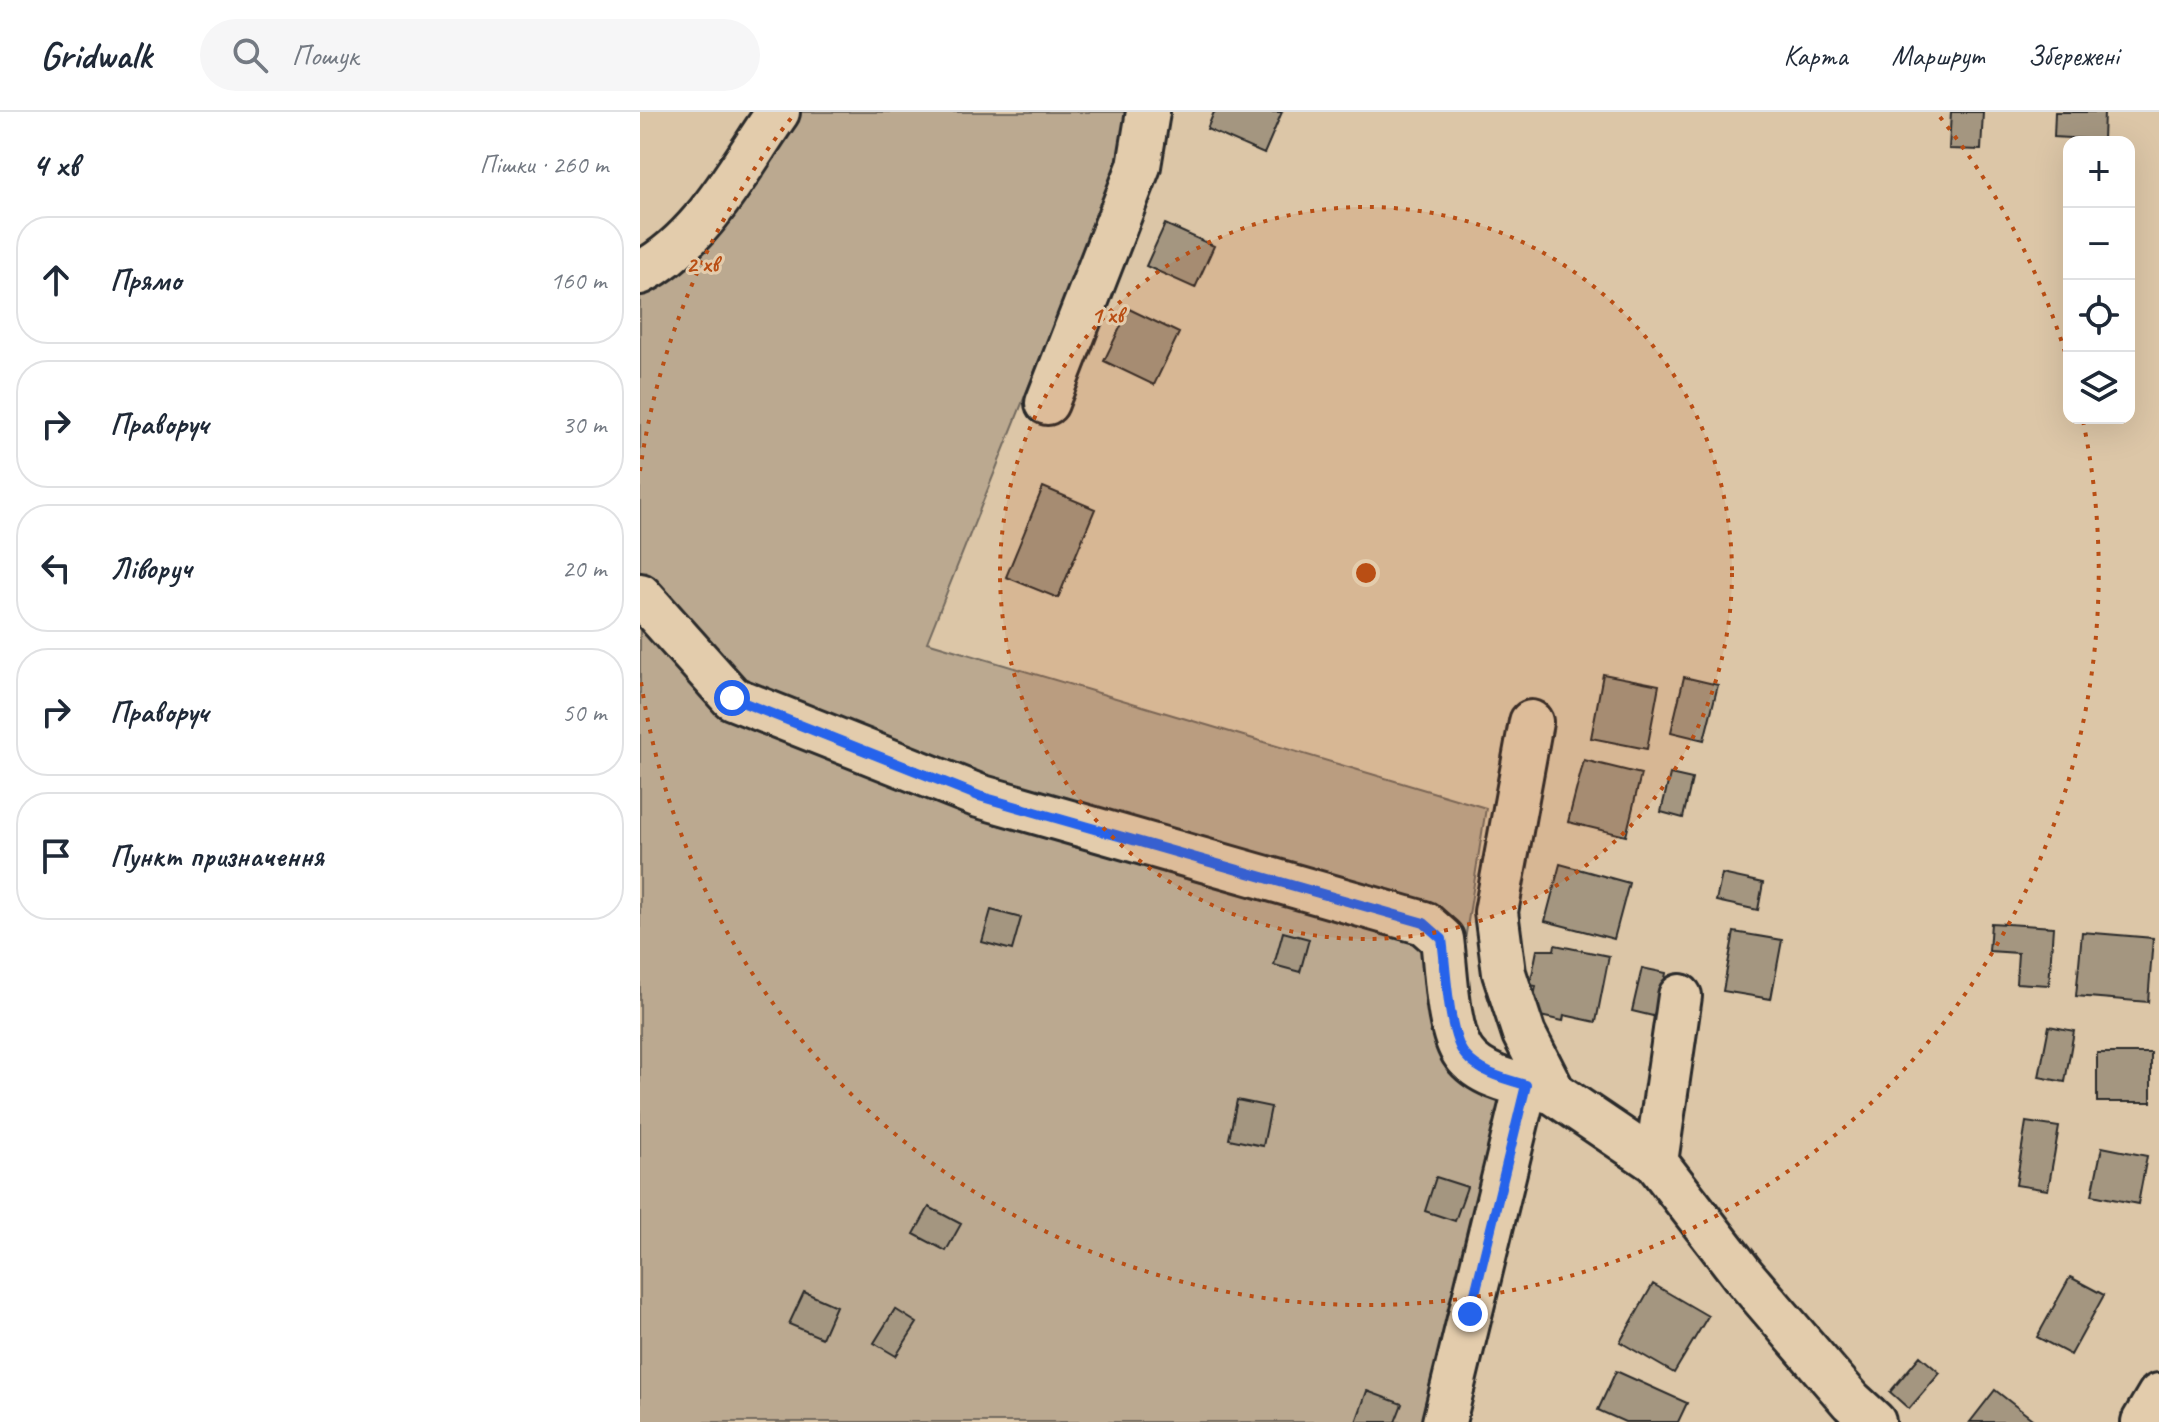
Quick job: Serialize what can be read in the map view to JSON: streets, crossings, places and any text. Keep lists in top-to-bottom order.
{
  "page": {
    "header": "Gridwalk",
    "search": "Пошук",
    "nav": ["Карта", "Маршрут", "Збережені"],
    "heading": ["4 хв", "Пішки · 260 m"],
    "map_buttons": ["+", "−"],
    "list": [
      ["Прямо", "160 m"],
      ["Праворуч", "30 m"],
      ["Ліворуч", "20 m"],
      ["Праворуч", "50 m"],
      "Пункт призначення"
    ]
  },
  "rings": ["2 хв", "1 хв"]
}
